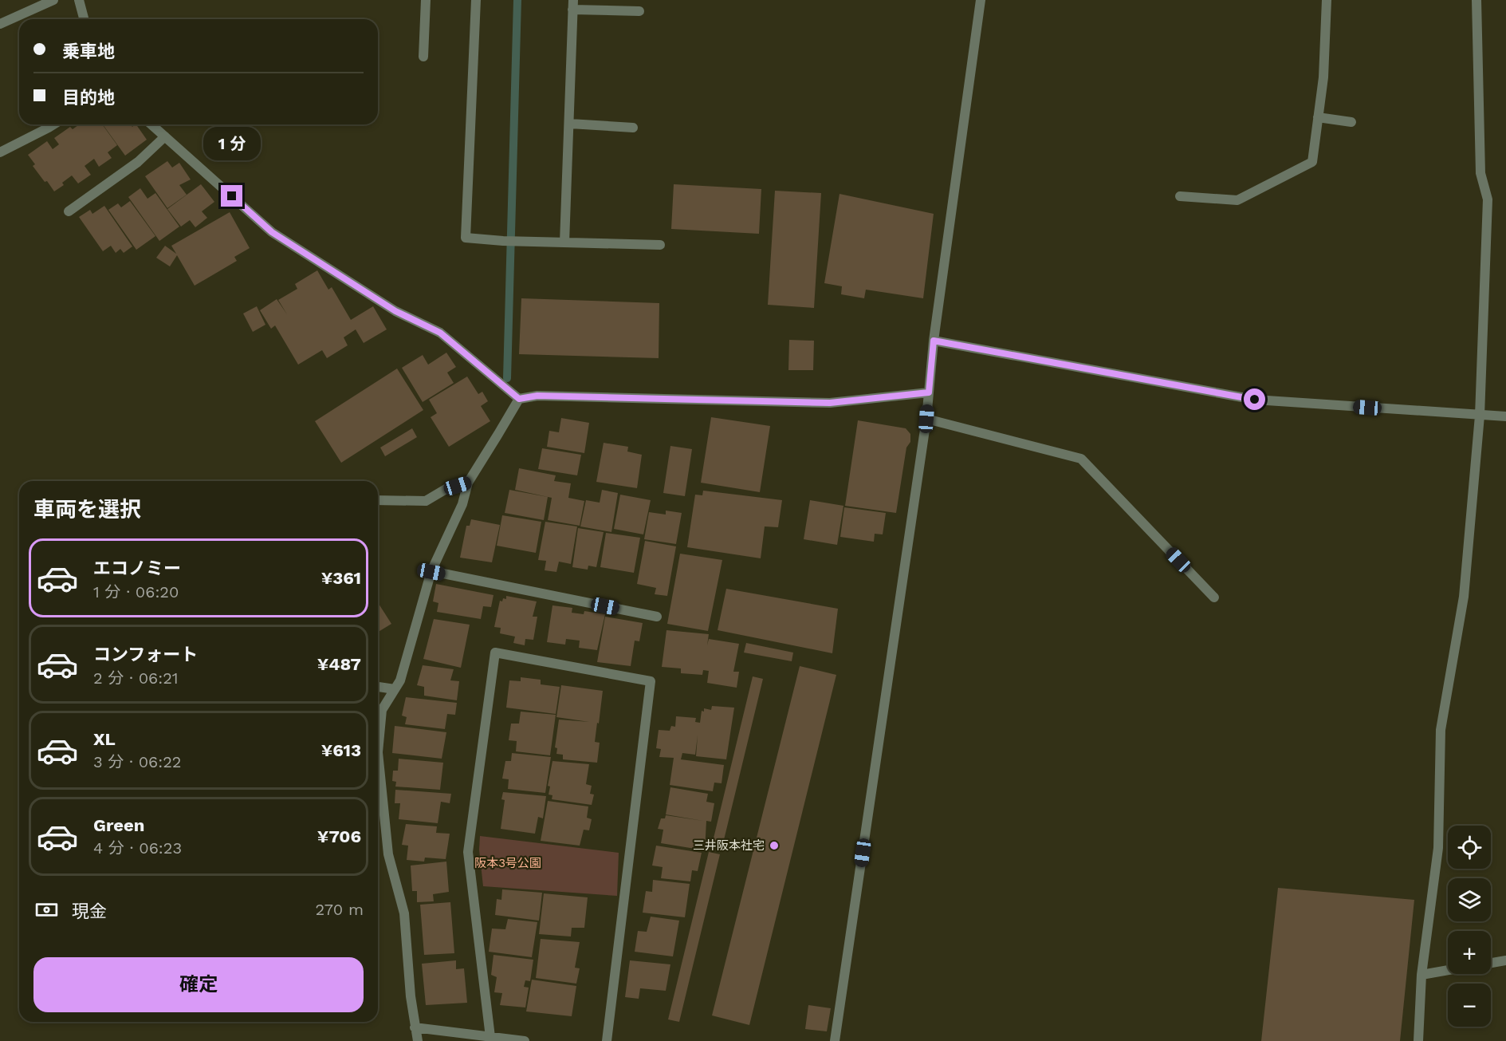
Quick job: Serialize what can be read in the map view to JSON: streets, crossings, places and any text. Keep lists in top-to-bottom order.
{
  "parks": ["阪本3号公園"],
  "places": ["三井阪本社宅"],
  "page": {
    "banner": ["乗車地", "目的地"],
    "bubble": "1 分",
    "heading": "車両を選択",
    "list": [
      {
        "name": "エコノミー",
        "note": "1 分 · 06:20",
        "value": "¥361"
      },
      {
        "name": "コンフォート",
        "note": "2 分 · 06:21",
        "value": "¥487"
      },
      {
        "name": "XL",
        "note": "3 分 · 06:22",
        "value": "¥613"
      },
      {
        "name": "Green",
        "note": "4 分 · 06:23",
        "value": "¥706"
      }
    ],
    "map_buttons": ["+", "−"],
    "pay": ["現金", "270 m"],
    "buttons": "確定"
  }
}
